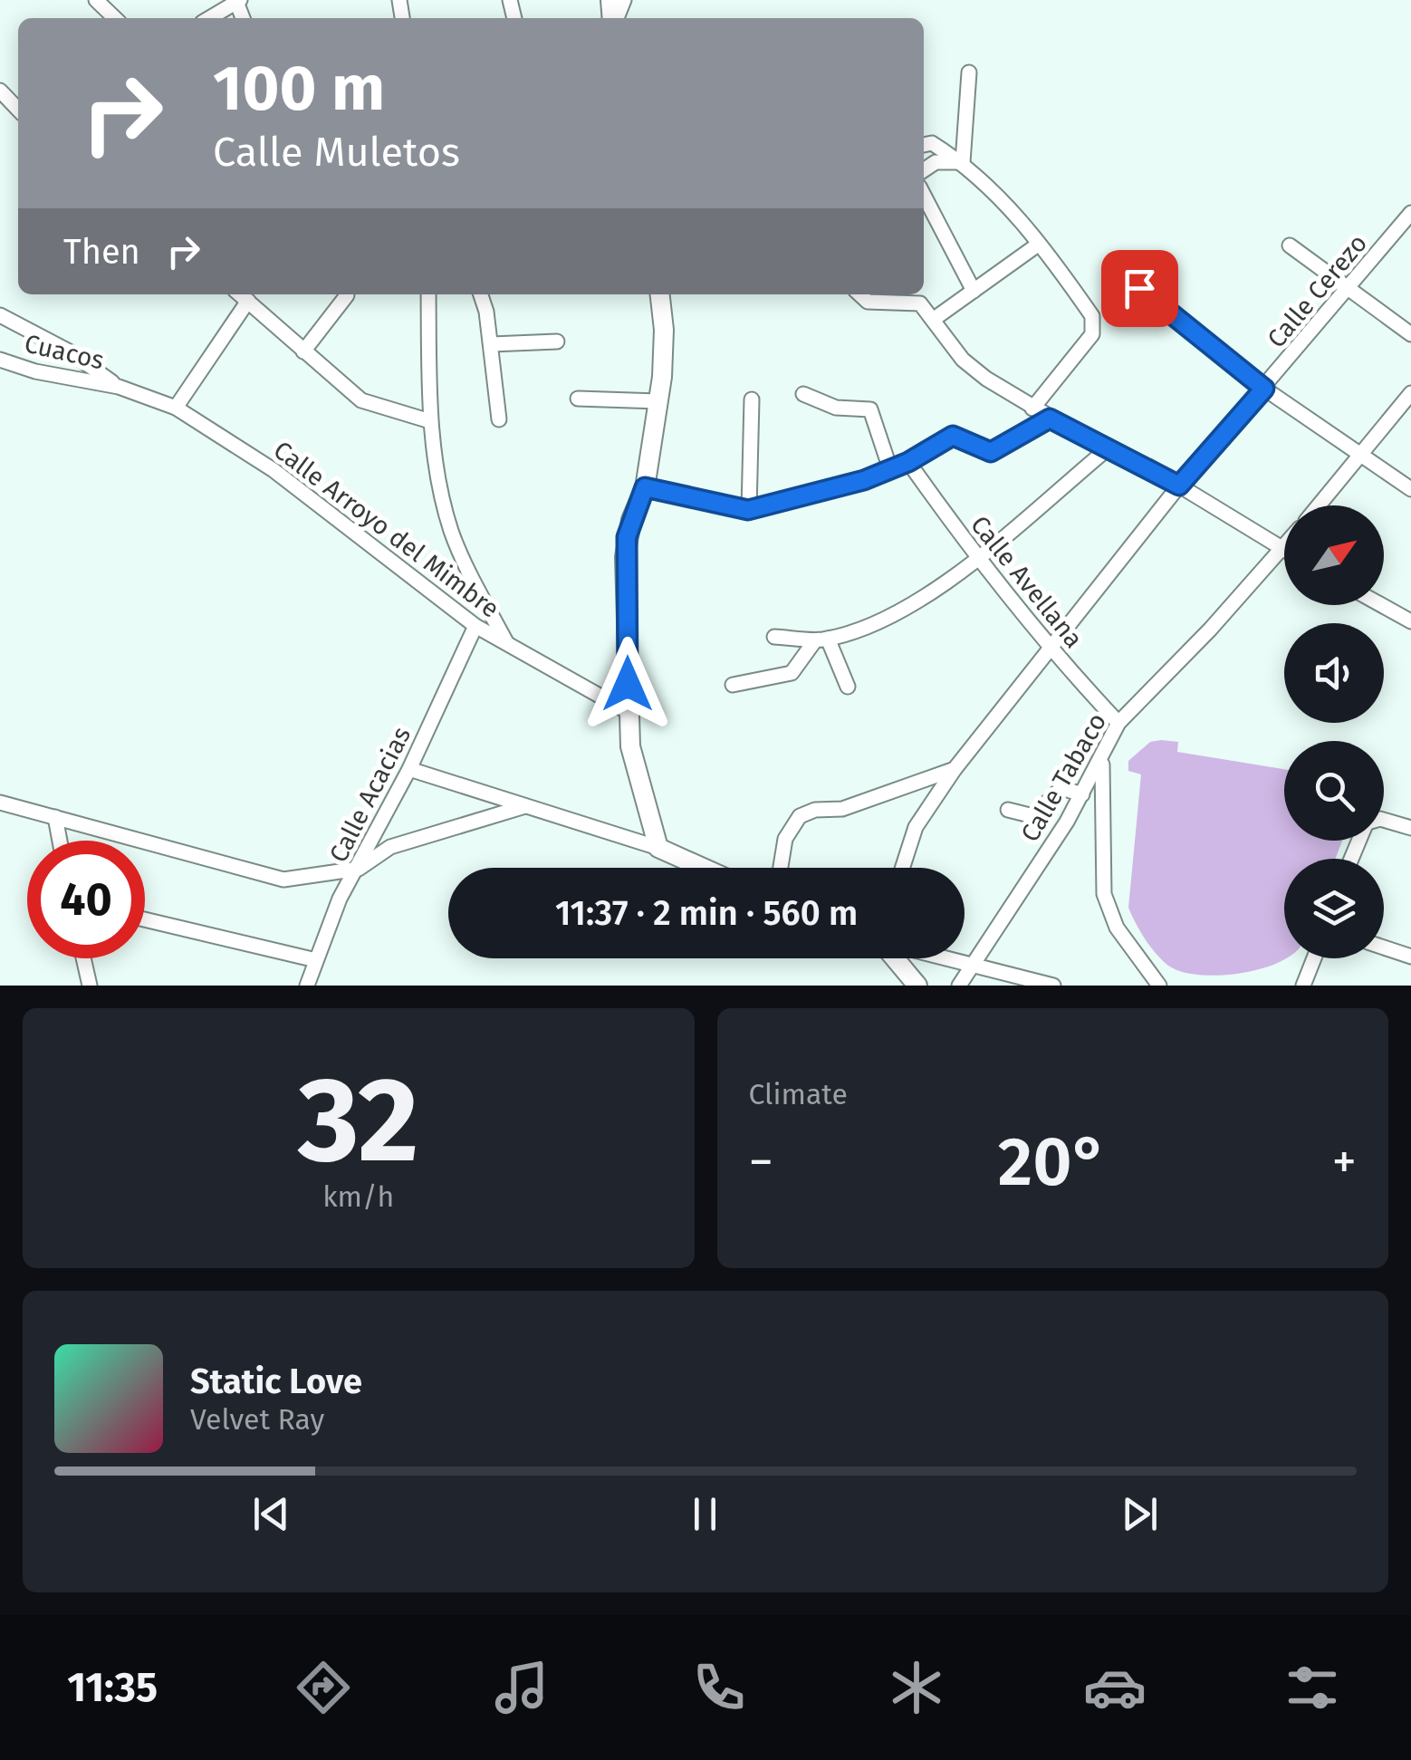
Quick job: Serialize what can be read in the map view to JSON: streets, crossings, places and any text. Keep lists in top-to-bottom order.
{
  "streets": {
    "street": [
      "Calle Cerezo",
      "Cuacos",
      "Calle Arroyo del Mimbre",
      "Calle Avellana",
      "Calle Tabaco",
      "Calle Acacias"
    ]
  },
  "crossings": [
    ["Calle Cerezo", "Calle Avellana"],
    ["Cuacos", "Calle Arroyo del Mimbre"],
    ["Calle Arroyo del Mimbre", "Calle Acacias"],
    ["Calle Avellana", "Calle Tabaco"]
  ],
  "north": "top right",
  "page": {
    "turn": ["100 m", "Calle Muletos"],
    "then": "Then",
    "limit": "40",
    "trip": "11:37 · 2 min · 560 m",
    "tile": [
      ["32", "km/h"],
      "Climate"
    ],
    "heat": ["−", "20°", "+"],
    "song": ["Static Love", "Velvet Ray"],
    "tabs": "11:35"
  }
}
